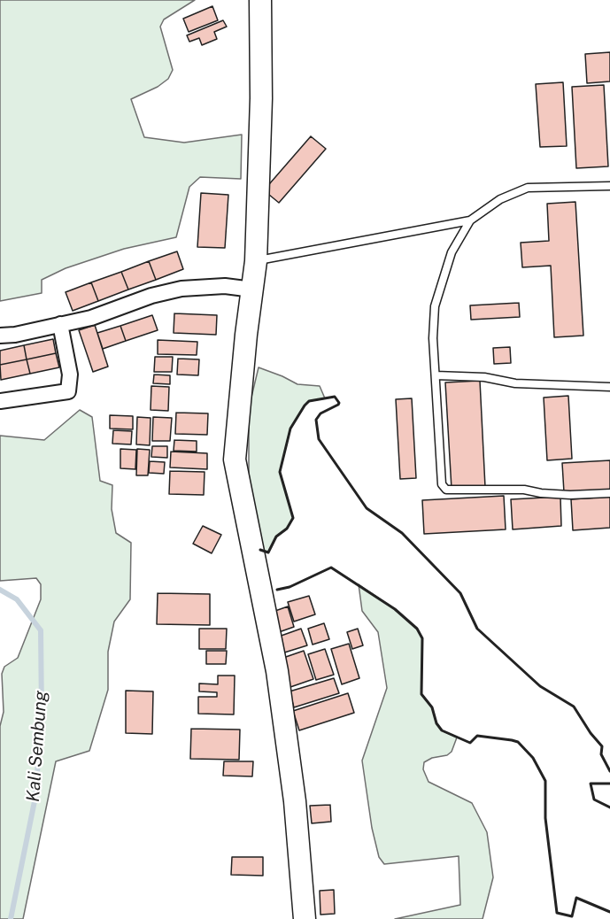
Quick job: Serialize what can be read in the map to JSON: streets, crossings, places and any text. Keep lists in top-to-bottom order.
{
  "water": ["Kali Sembung"]
}
